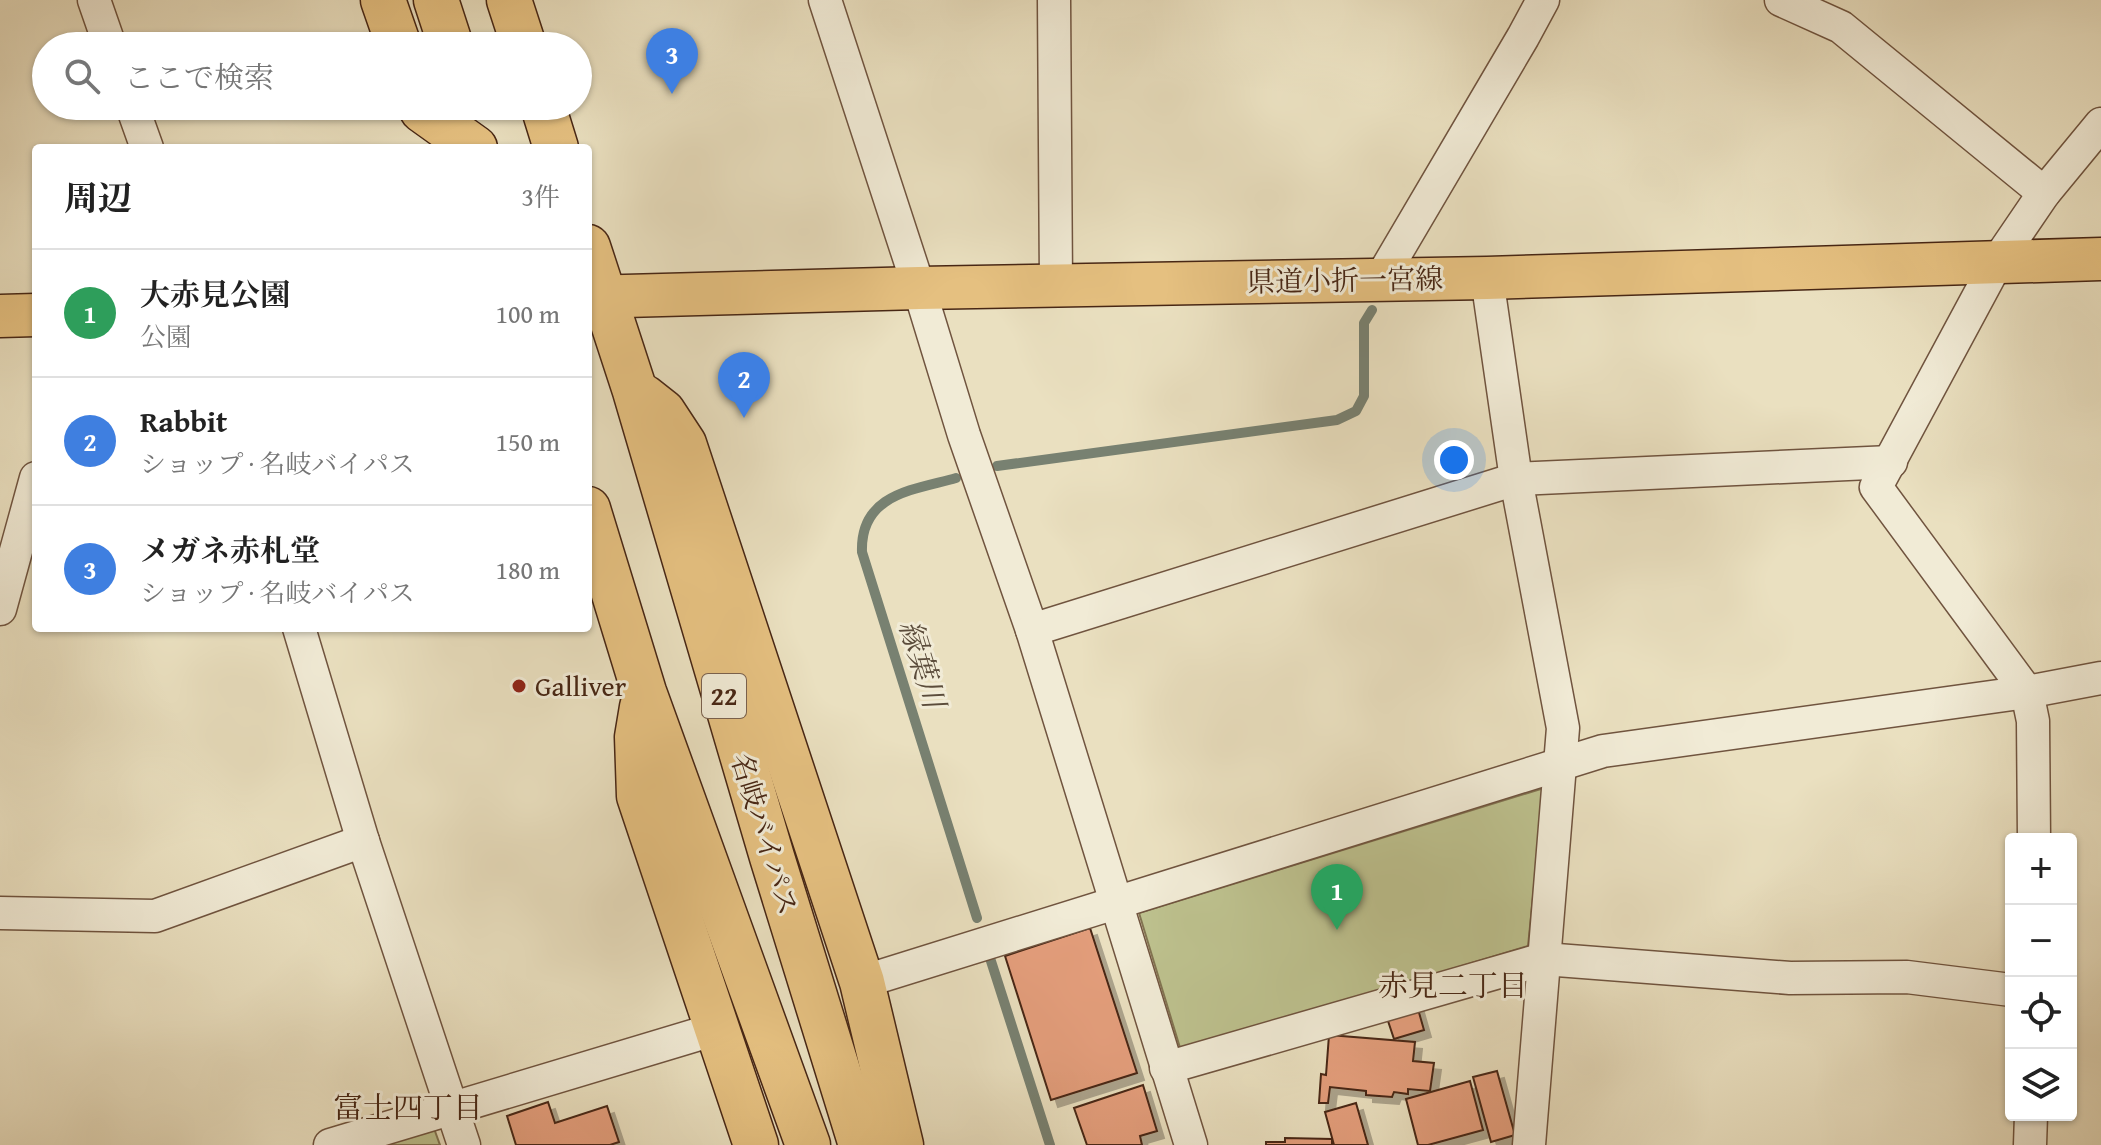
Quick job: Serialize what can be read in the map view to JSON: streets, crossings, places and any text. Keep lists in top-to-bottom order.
{
  "streets": {
    "highway": ["22", "名岐バイパス"],
    "main road": ["県道小折一宮線"]
  },
  "crossings": [
    ["県道小折一宮線", "名岐バイパス"],
    ["22", "名岐バイパス"]
  ],
  "districts": ["赤見二丁目", "富士四丁目"],
  "water": ["縁葉川"],
  "places": ["Galliver"],
  "page": {
    "pins": ["3", "2", "1"],
    "search": "ここで検索",
    "heading": ["周辺", "3件"],
    "list": [
      {
        "mark": "1",
        "name": "大赤見公園",
        "note": "公園",
        "value": "100 m"
      },
      {
        "mark": "2",
        "name": "Rabbit",
        "note": "ショップ · 名岐バイパス",
        "value": "150 m"
      },
      {
        "mark": "3",
        "name": "メガネ赤札堂",
        "note": "ショップ · 名岐バイパス",
        "value": "180 m"
      }
    ],
    "map_buttons": ["+", "−"]
  }
}
